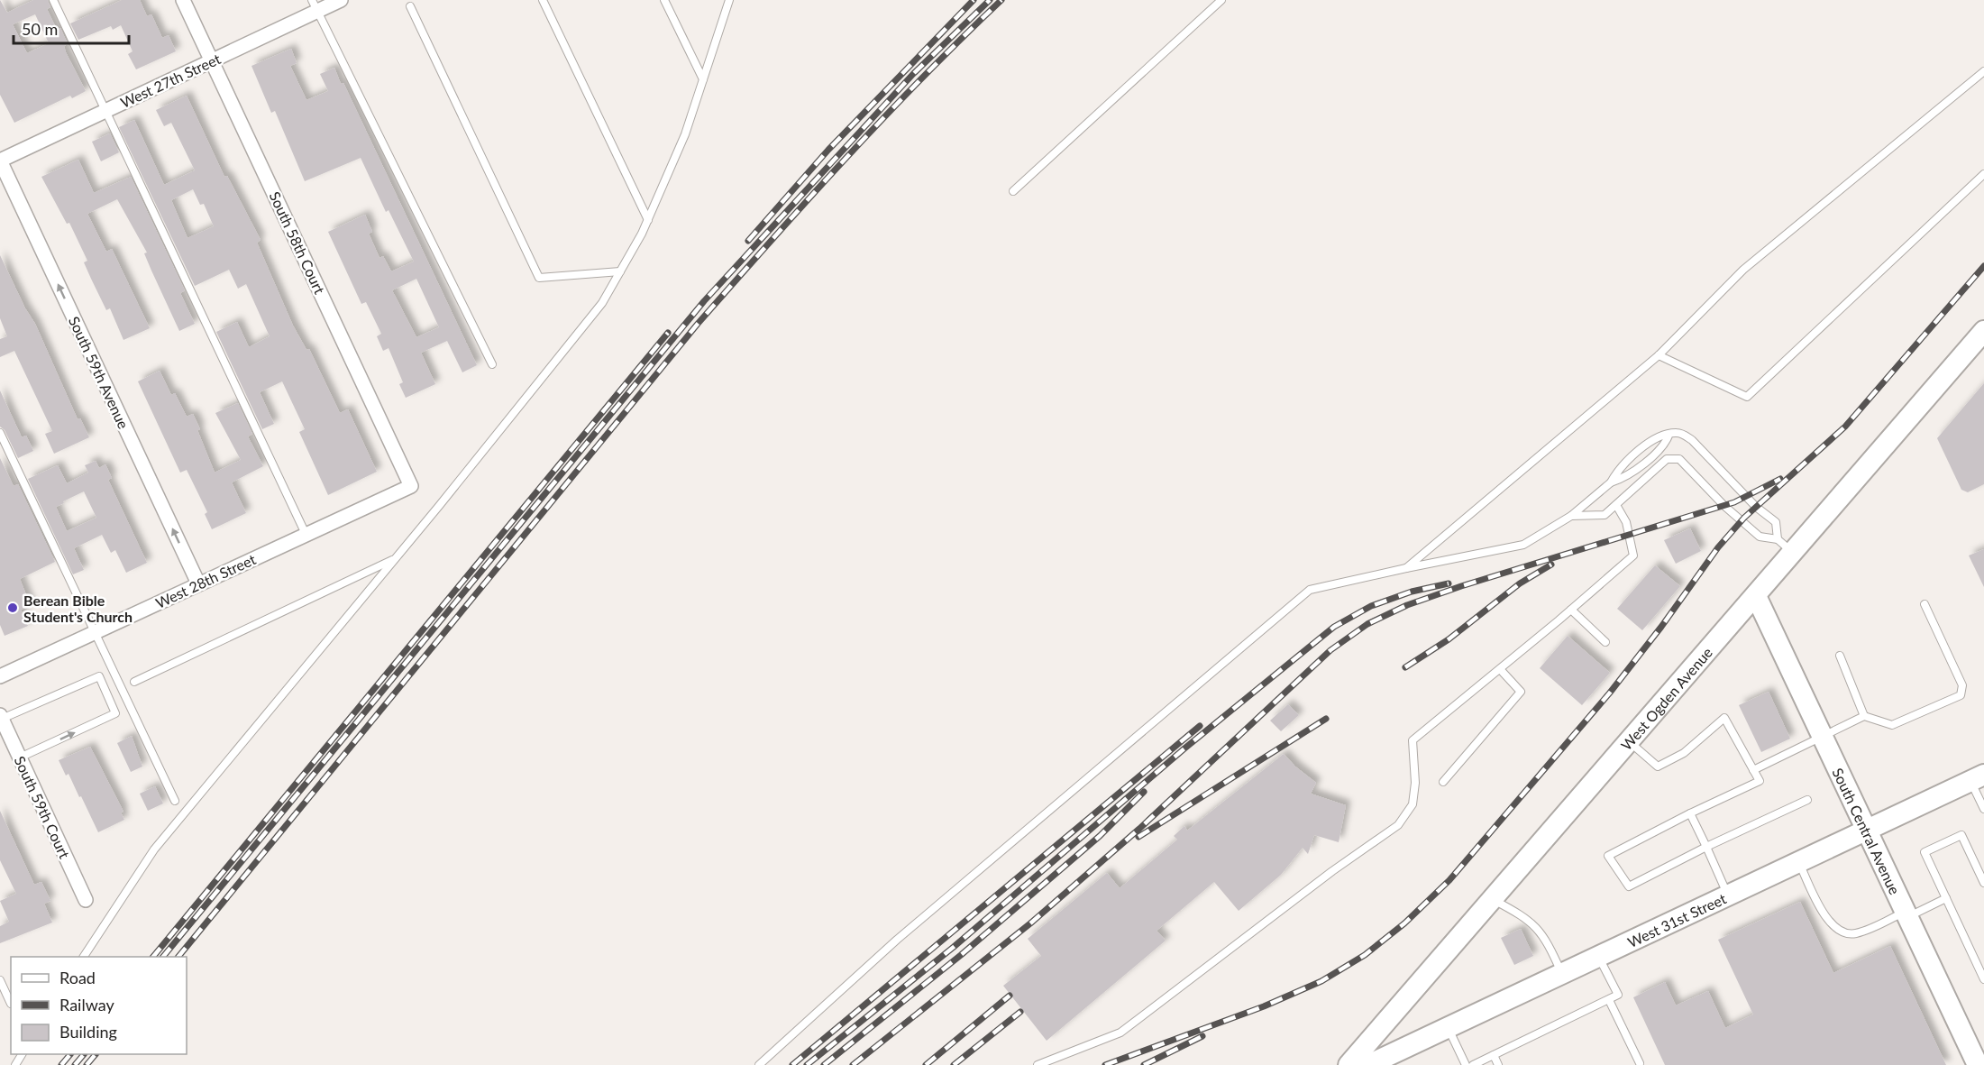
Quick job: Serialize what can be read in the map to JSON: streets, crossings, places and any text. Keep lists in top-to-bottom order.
{
  "streets": {
    "main road": ["West Ogden Avenue", "South Central Avenue", "West 31st Street"],
    "street": [
      "West 27th Street",
      "South 58th Court",
      "South 59th Avenue",
      "West 28th Street",
      "South 59th Court"
    ]
  },
  "crossings": [
    ["West 27th Street", "South 58th Court"],
    ["West 27th Street", "South 59th Avenue"],
    ["South 58th Court", "West 28th Street"],
    ["South 59th Avenue", "West 28th Street"],
    ["West Ogden Avenue", "South Central Avenue"],
    ["South Central Avenue", "West 31st Street"]
  ],
  "one_way": ["South 59th Avenue"],
  "places": ["Berean Bible Student's Church"],
  "legend": ["Road", "Railway", "Building"],
  "scale_bar": "50 m"
}
